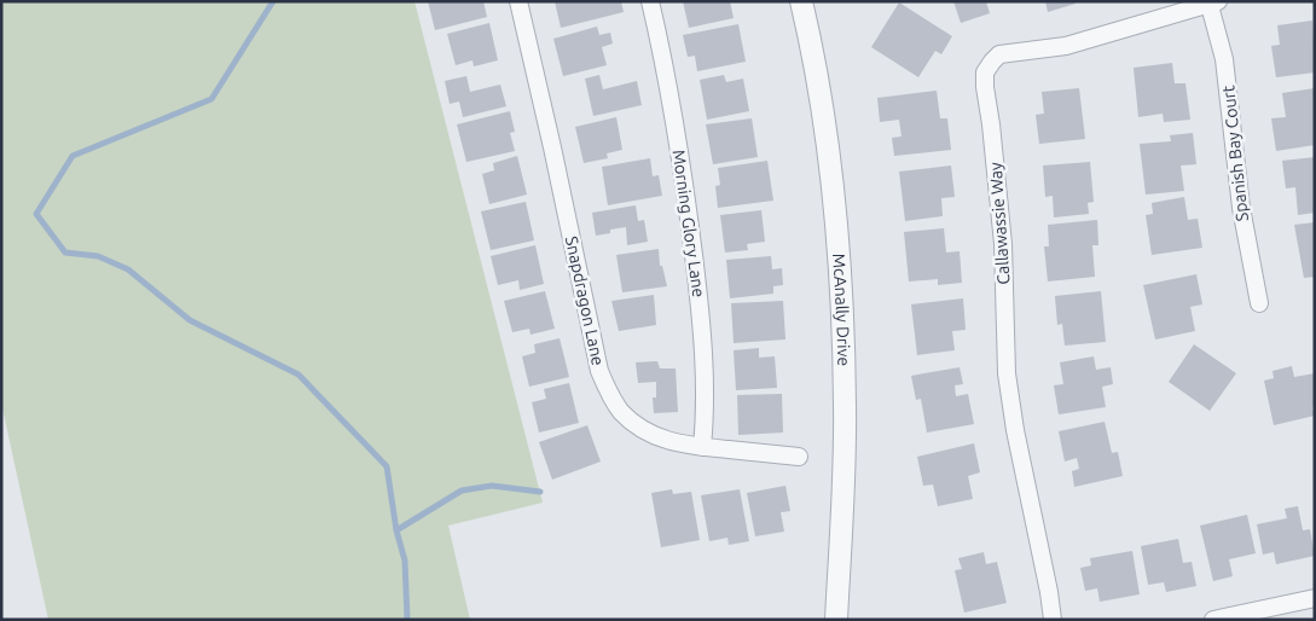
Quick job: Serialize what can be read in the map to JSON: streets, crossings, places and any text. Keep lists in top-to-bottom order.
{
  "streets": {
    "street": [
      "Spanish Bay Court",
      "Morning Glory Lane",
      "Callawassie Way",
      "Snapdragon Lane",
      "McAnally Drive"
    ]
  },
  "crossings": [
    ["Spanish Bay Court", "Callawassie Way"],
    ["Morning Glory Lane", "Snapdragon Lane"]
  ]
}
